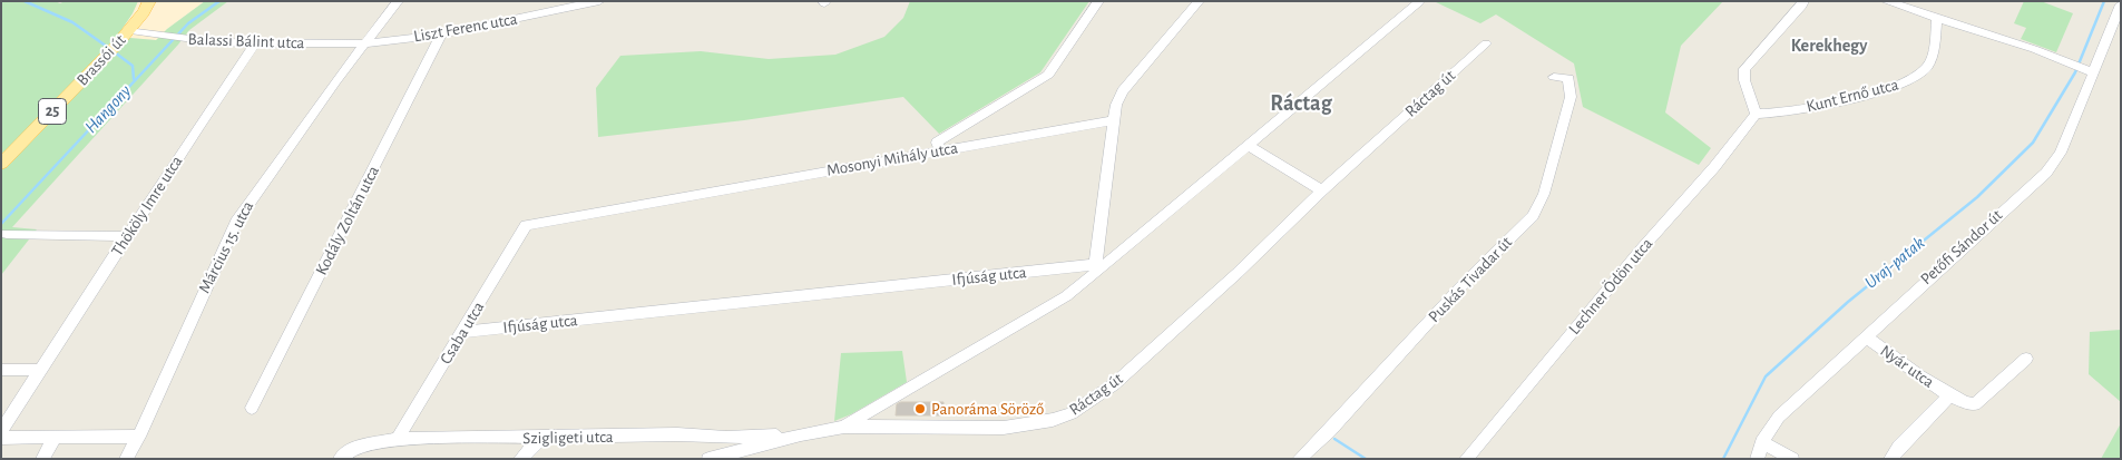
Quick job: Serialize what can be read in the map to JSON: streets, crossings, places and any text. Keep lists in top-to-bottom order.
{
  "streets": {
    "main road": ["Brassói út", "25"],
    "street": [
      "Liszt Ferenc utca",
      "Balassi Bálint utca",
      "Ráctag út",
      "Kunt Ernő utca",
      "Mosonyi Mihály utca",
      "Thököly Imre utca",
      "Kodály Zoltán utca",
      "Március 15. utca",
      "Petőfi Sándor út",
      "Ifjúság utca",
      "Puskás Tivadar út",
      "Lechner Ödön utca",
      "Csaba utca",
      "Nyár utca",
      "Szigligeti utca"
    ]
  },
  "crossings": [
    ["Liszt Ferenc utca", "Balassi Bálint utca"],
    ["Liszt Ferenc utca", "Kodály Zoltán utca"],
    ["Liszt Ferenc utca", "Március 15. utca"],
    ["Balassi Bálint utca", "Brassói út"],
    ["Balassi Bálint utca", "Thököly Imre utca"],
    ["Balassi Bálint utca", "Március 15. utca"],
    ["Kunt Ernő utca", "Lechner Ödön utca"],
    ["Mosonyi Mihály utca", "Csaba utca"],
    ["Petőfi Sándor út", "Nyár utca"],
    ["Ifjúság utca", "Csaba utca"],
    ["Csaba utca", "Szigligeti utca"]
  ],
  "districts": ["Kerekhegy", "Ráctag"],
  "water": ["Hangony", "Uraj-patak"],
  "places": ["Panoráma Söröző"]
}
